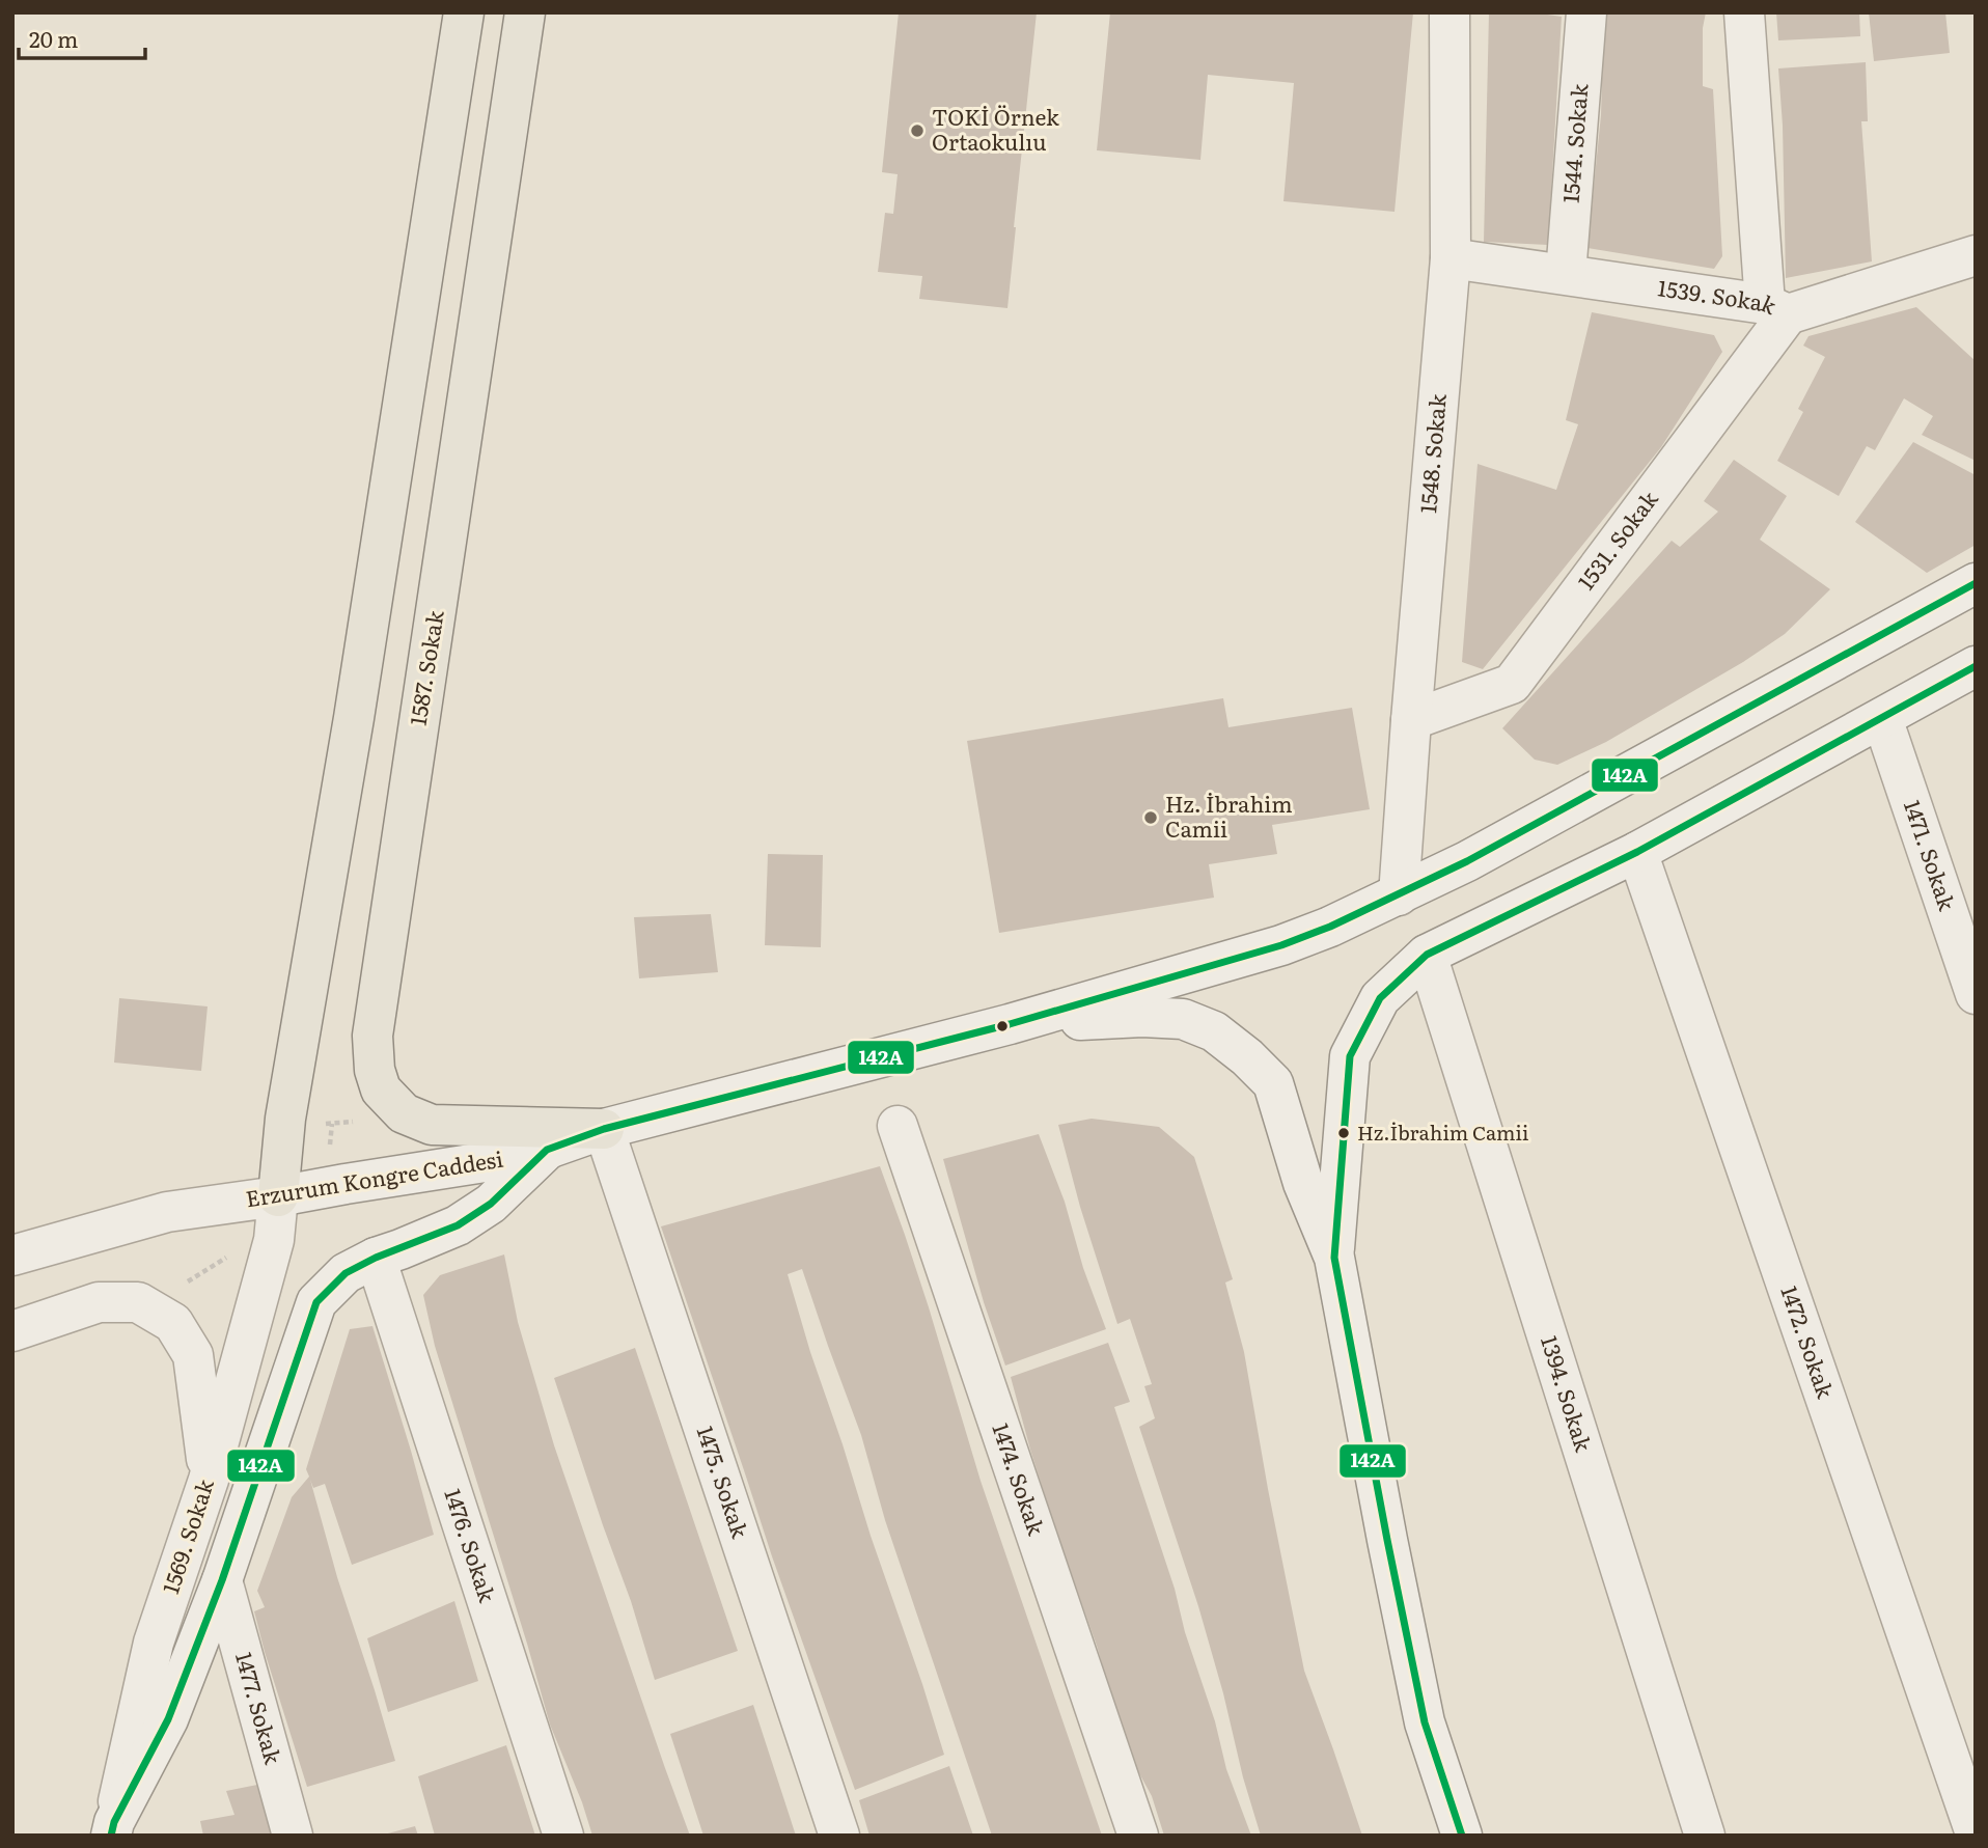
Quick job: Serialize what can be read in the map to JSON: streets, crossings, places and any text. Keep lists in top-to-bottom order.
{
  "streets": {
    "main road": ["1587. Sokak"],
    "street": [
      "1544. Sokak",
      "1539. Sokak",
      "1548. Sokak",
      "1531. Sokak",
      "1471. Sokak",
      "Erzurum Kongre Caddesi",
      "1472. Sokak",
      "1394. Sokak",
      "1474. Sokak",
      "1475. Sokak",
      "1569. Sokak",
      "1476. Sokak",
      "1477. Sokak"
    ]
  },
  "crossings": [
    ["1544. Sokak", "1539. Sokak"],
    ["1539. Sokak", "1548. Sokak"],
    ["1539. Sokak", "1531. Sokak"],
    ["1548. Sokak", "1531. Sokak"],
    ["1548. Sokak", "Erzurum Kongre Caddesi"],
    ["1587. Sokak", "Erzurum Kongre Caddesi"],
    ["1587. Sokak", "1475. Sokak"],
    ["Erzurum Kongre Caddesi", "1475. Sokak"],
    ["Erzurum Kongre Caddesi", "1569. Sokak"]
  ],
  "places": ["TOKİ Örnek Ortaokulıu", "Hz. İbrahim Camii", "Hz.İbrahim Camii"],
  "lines": ["transit line 142A"],
  "scale_bar": "20 m"
}
